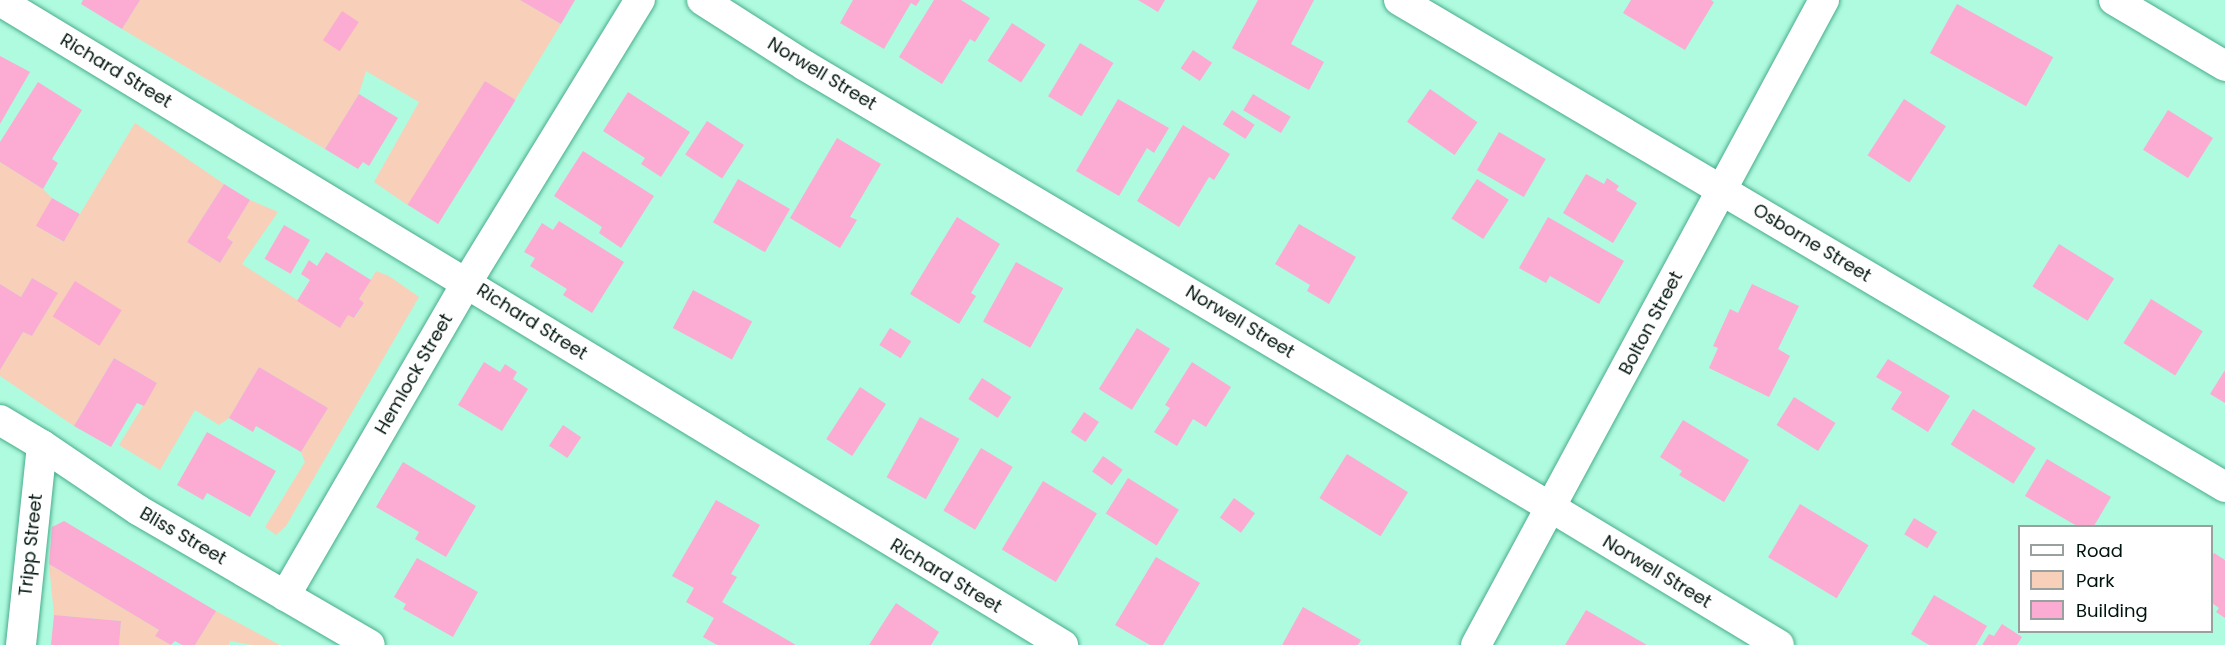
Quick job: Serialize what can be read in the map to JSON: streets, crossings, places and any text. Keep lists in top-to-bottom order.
{
  "streets": {
    "street": [
      "Richard Street",
      "Norwell Street",
      "Osborne Street",
      "Bolton Street",
      "Hemlock Street",
      "Bliss Street",
      "Tripp Street"
    ]
  },
  "crossings": [
    ["Richard Street", "Hemlock Street"],
    ["Norwell Street", "Bolton Street"],
    ["Osborne Street", "Bolton Street"],
    ["Hemlock Street", "Bliss Street"],
    ["Bliss Street", "Tripp Street"]
  ],
  "legend": ["Road", "Park", "Building"]
}
